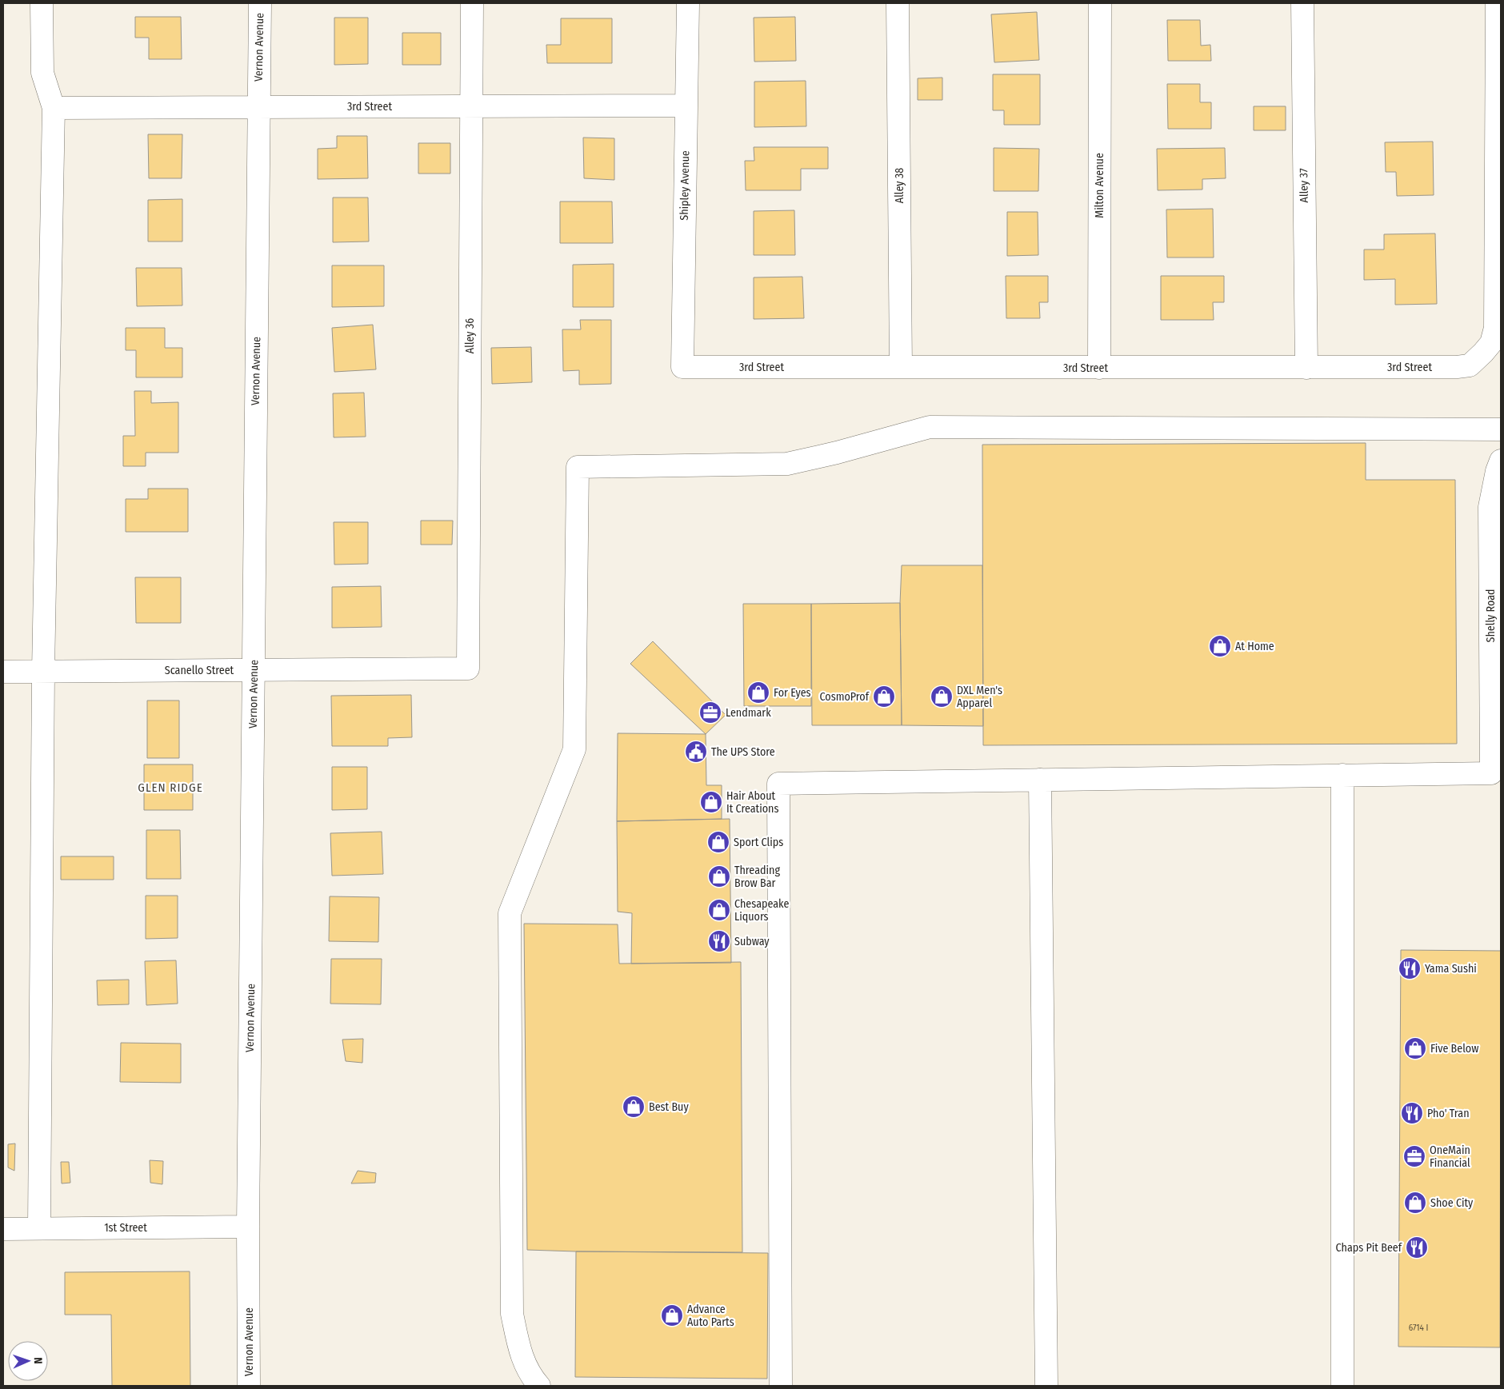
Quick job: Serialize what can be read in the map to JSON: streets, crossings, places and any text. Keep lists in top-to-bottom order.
{
  "streets": {
    "street": [
      "Vernon Avenue",
      "3rd Street",
      "Shipley Avenue",
      "Alley 38",
      "Milton Avenue",
      "Alley 37",
      "Alley 36",
      "Shelly Road",
      "Scanello Street",
      "1st Street"
    ]
  },
  "crossings": [
    ["Vernon Avenue", "3rd Street"],
    ["Vernon Avenue", "Scanello Street"],
    ["Vernon Avenue", "1st Street"],
    ["3rd Street", "Shipley Avenue"],
    ["3rd Street", "Alley 38"],
    ["3rd Street", "Milton Avenue"],
    ["3rd Street", "Alley 37"],
    ["3rd Street", "Alley 36"],
    ["Alley 36", "Scanello Street"]
  ],
  "districts": ["GLEN RIDGE"],
  "places": {
    "shop": [
      "At Home",
      "For Eyes",
      "CosmoProf",
      "DXL Men's Apparel",
      "Hair About It Creations",
      "Sport Clips",
      "Threading Brow Bar",
      "Chesapeake Liquors",
      "Five Below",
      "Best Buy",
      "Shoe City",
      "Advance Auto Parts"
    ],
    "office": ["Lendmark", "OneMain Financial"],
    "public building": ["The UPS Store"],
    "restaurant": [
      "Subway",
      "Yama Sushi",
      "Pho' Tran",
      "Chaps Pit Beef"
    ]
  },
  "house_numbers": ["6714 I"],
  "north": "right"
}
